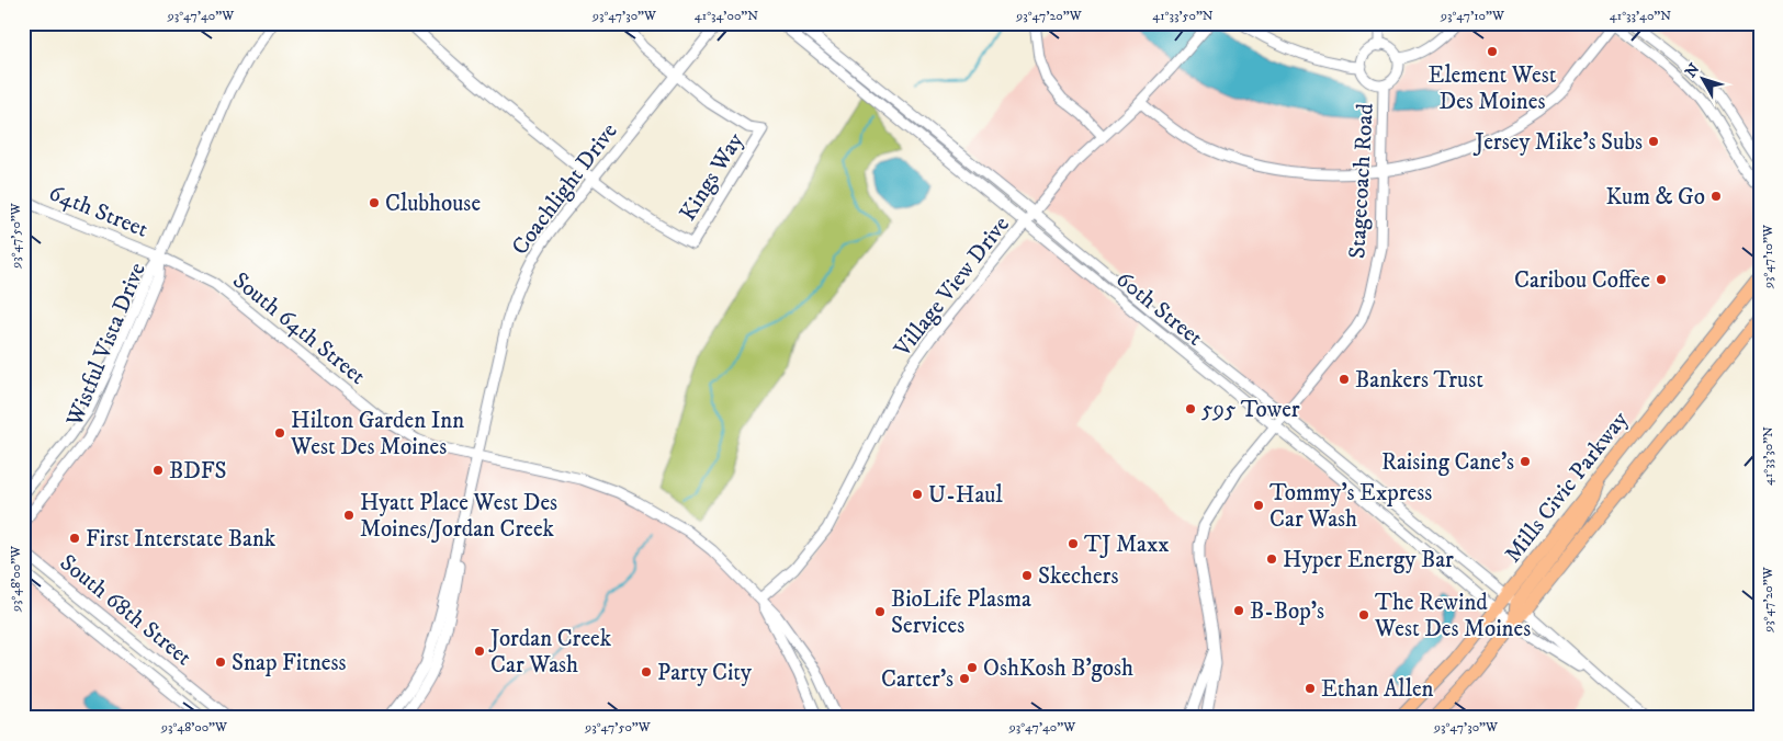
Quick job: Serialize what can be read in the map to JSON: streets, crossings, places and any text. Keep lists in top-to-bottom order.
{
  "streets": {
    "main road": ["Mills Civic Parkway"],
    "street": [
      "Kings Way",
      "Stagecoach Road",
      "Coachlight Drive",
      "64th Street",
      "Village View Drive",
      "60th Street",
      "South 64th Street",
      "Wistful Vista Drive",
      "South 68th Street"
    ]
  },
  "crossings": [
    ["Kings Way", "Coachlight Drive"],
    ["Stagecoach Road", "60th Street"],
    ["Coachlight Drive", "South 64th Street"],
    ["64th Street", "South 64th Street"],
    ["64th Street", "Wistful Vista Drive"],
    ["Village View Drive", "60th Street"],
    ["Village View Drive", "South 64th Street"],
    ["60th Street", "Mills Civic Parkway"],
    ["South 64th Street", "Wistful Vista Drive"]
  ],
  "places": [
    "Element West Des Moines",
    "Jersey Mike's Subs",
    "Kum & Go",
    "Clubhouse",
    "Caribou Coffee",
    "Bankers Trust",
    "595 Tower",
    "Hilton Garden Inn West Des Moines",
    "Raising Cane's",
    "BDFS",
    "U-Haul",
    "Tommy's Express Car Wash",
    "Hyatt Place West Des Moines/Jordan Creek",
    "First Interstate Bank",
    "TJ Maxx",
    "Hyper Energy Bar",
    "Skechers",
    "B-Bop's",
    "BioLife Plasma Services",
    "The Rewind West Des Moines",
    "Jordan Creek Car Wash",
    "Snap Fitness",
    "OshKosh B'gosh",
    "Party City",
    "Carter's",
    "Ethan Allen"
  ],
  "north": "top left",
  "coordinates": [
    "93°47'40\"W",
    "93°47'30\"W",
    "41°34'00\"N",
    "93°47'20\"W",
    "41°33'50\"N",
    "93°47'10\"W",
    "41°33'40\"N",
    "93°47'50\"W",
    "41°33'30\"N",
    "93°48'00\"W"
  ]
}
